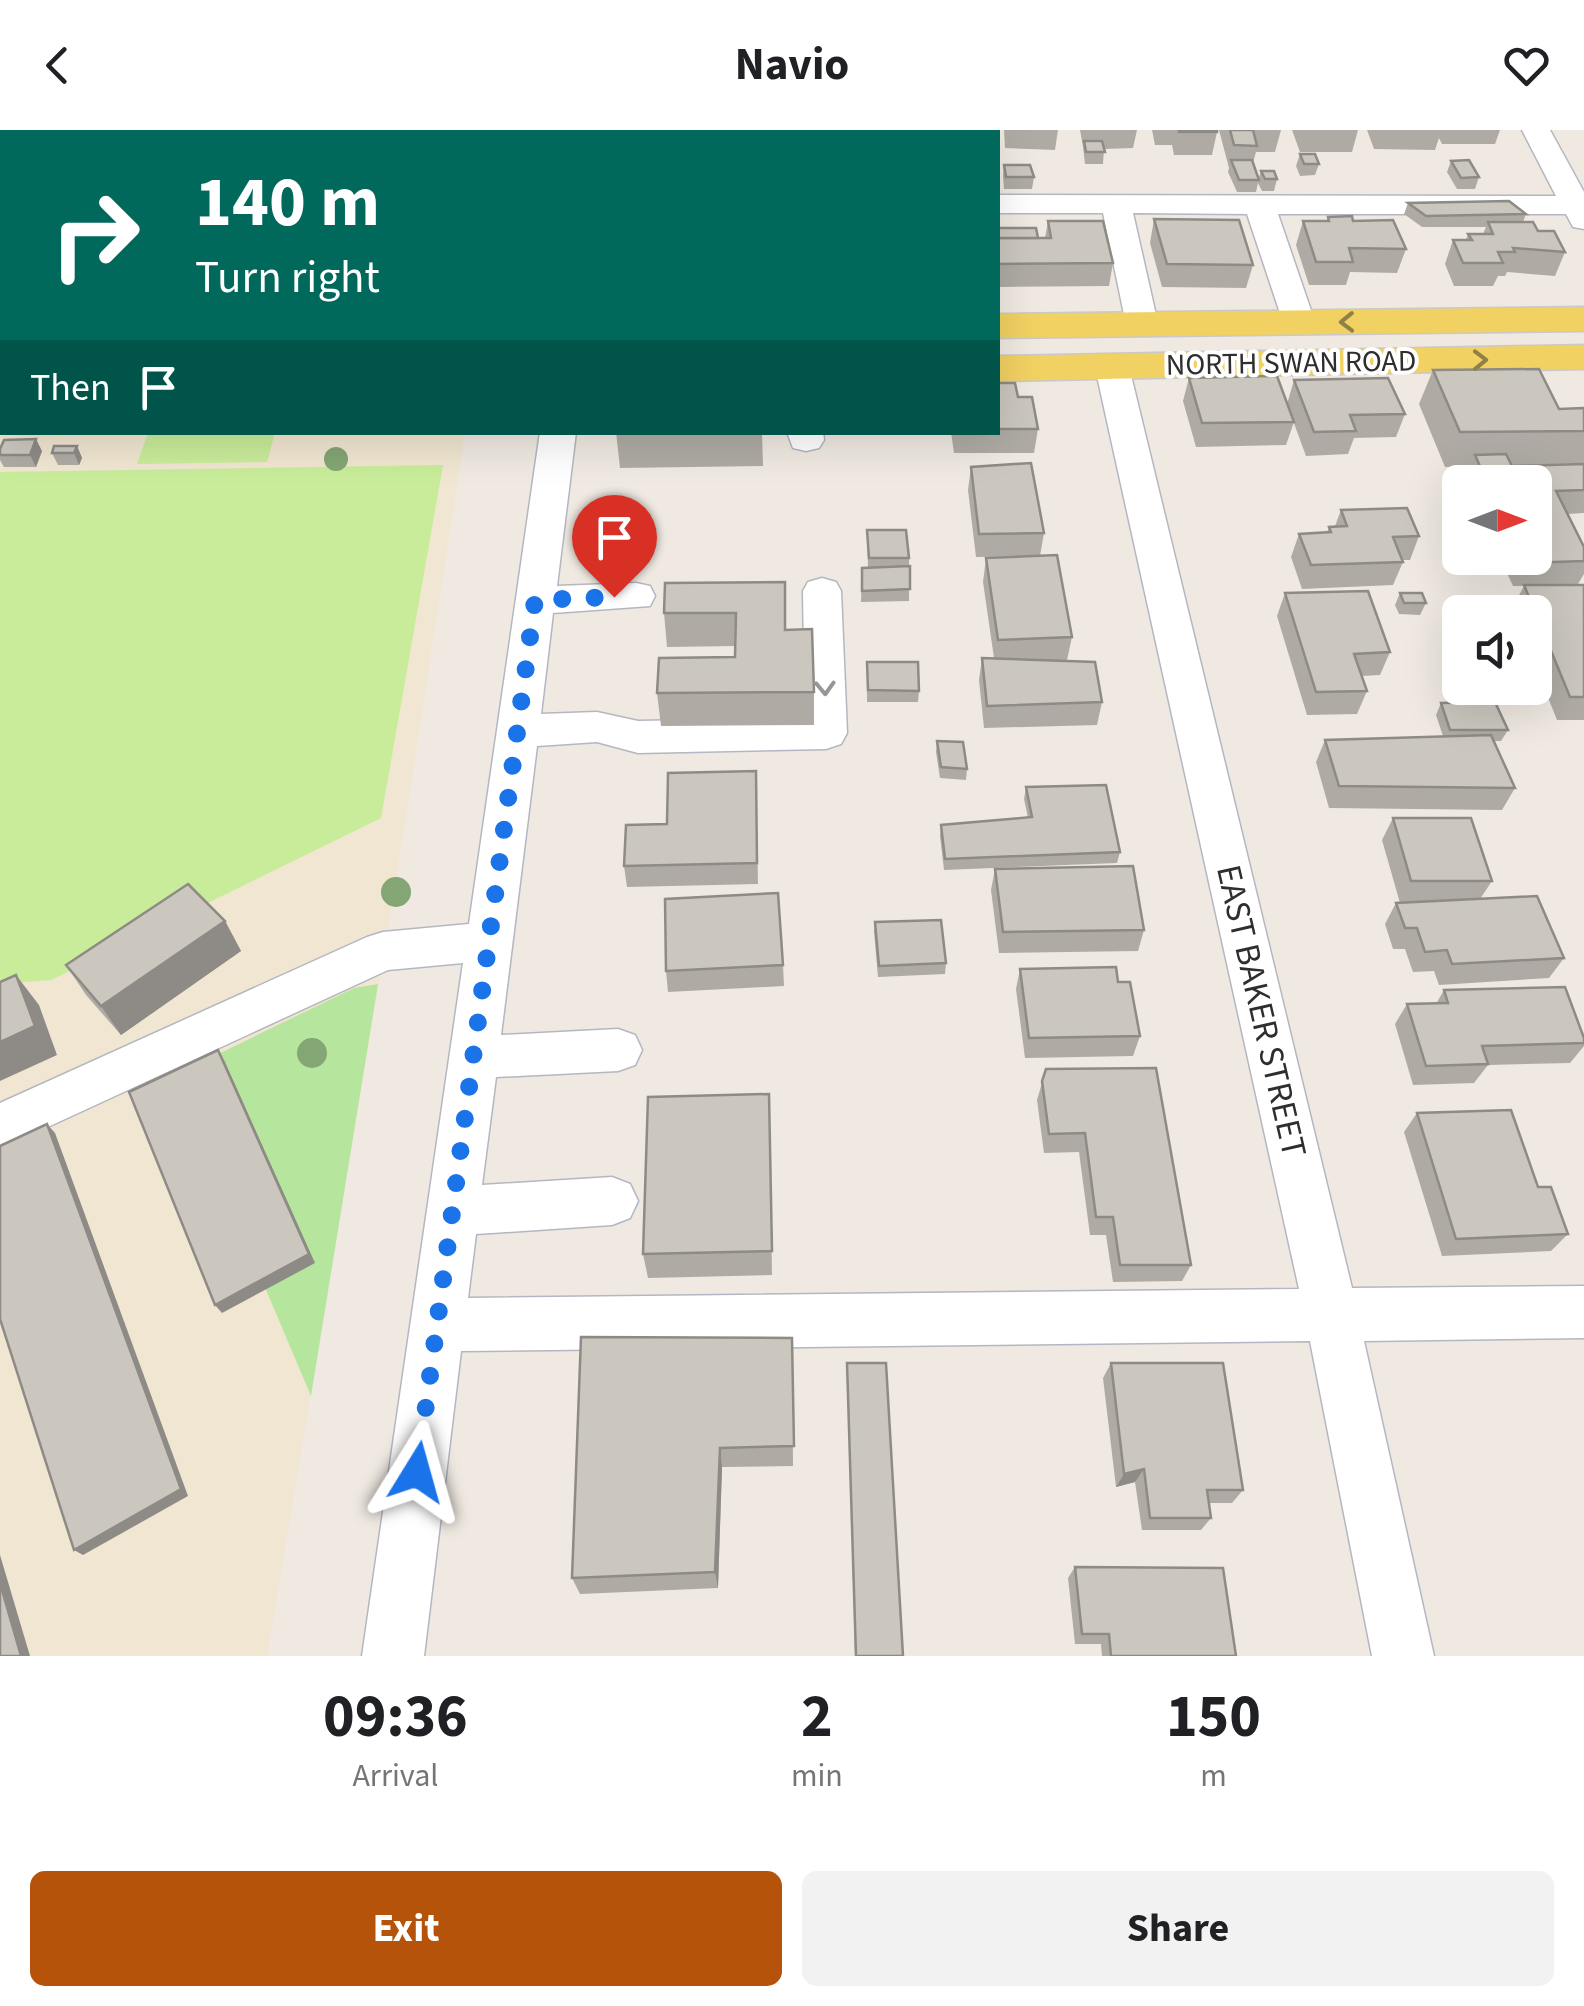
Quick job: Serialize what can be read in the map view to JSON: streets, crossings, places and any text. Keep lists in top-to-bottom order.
{
  "streets": {
    "main road": ["NORTH SWAN ROAD"],
    "street": ["EAST BAKER STREET"]
  },
  "crossings": [
    ["NORTH SWAN ROAD", "EAST BAKER STREET"]
  ],
  "north": "right",
  "page": {
    "header": "Navio",
    "turn": ["140 m", "Turn right"],
    "then": "Then",
    "eta": [
      "09:36",
      "Arrival",
      "2",
      "min",
      "150",
      "m"
    ],
    "buttons": ["Exit", "Share"]
  }
}
